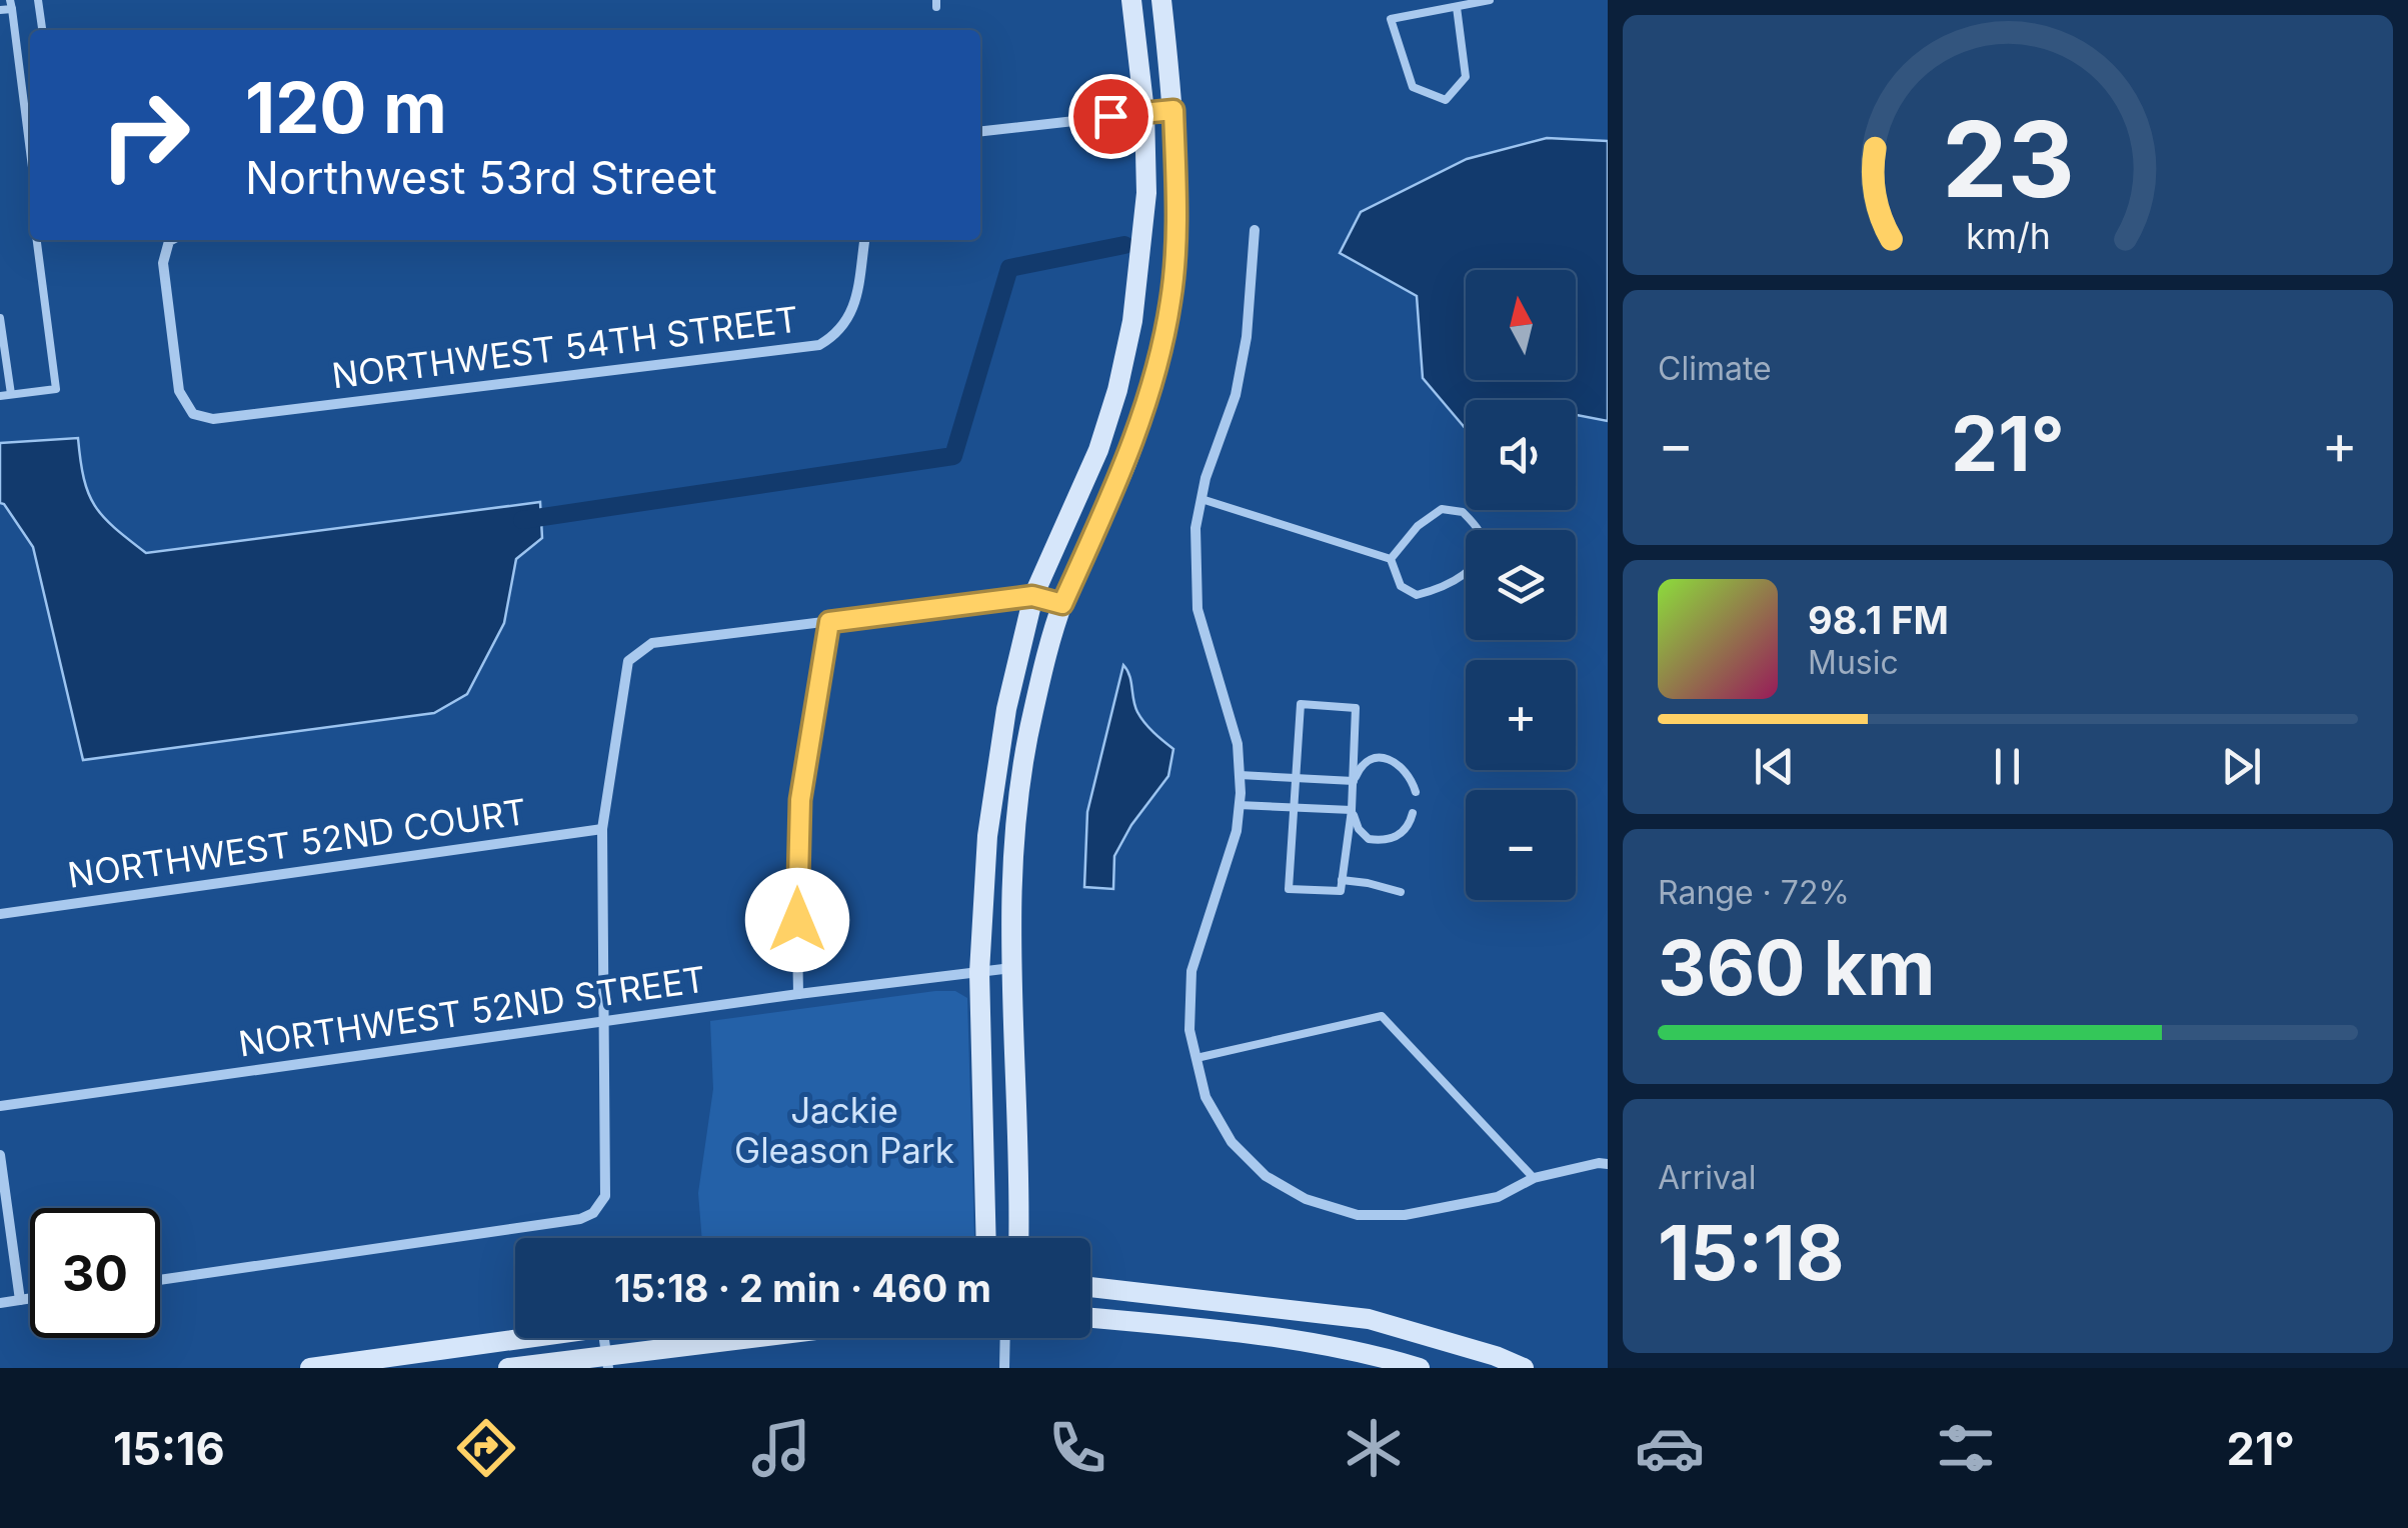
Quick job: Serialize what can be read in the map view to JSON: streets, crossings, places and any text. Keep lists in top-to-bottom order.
{
  "streets": {
    "street": ["NORTHWEST 54TH STREET", "NORTHWEST 52ND COURT", "NORTHWEST 52ND STREET"]
  },
  "parks": ["Jackie Gleason Park"],
  "north": "top",
  "page": {
    "turn": ["120 m", "Northwest 53rd Street"],
    "map_buttons": ["+", "−"],
    "tile": [
      "Climate",
      ["Range · 72%", "360 km"],
      ["Arrival", "15:18"]
    ],
    "heat": ["−", "21°", "+"],
    "song": ["98.1 FM", "Music"],
    "limit": "30",
    "trip": "15:18 · 2 min · 460 m",
    "tabs": ["15:16", "21°"],
    "gauge": ["23", "km/h"]
  }
}
